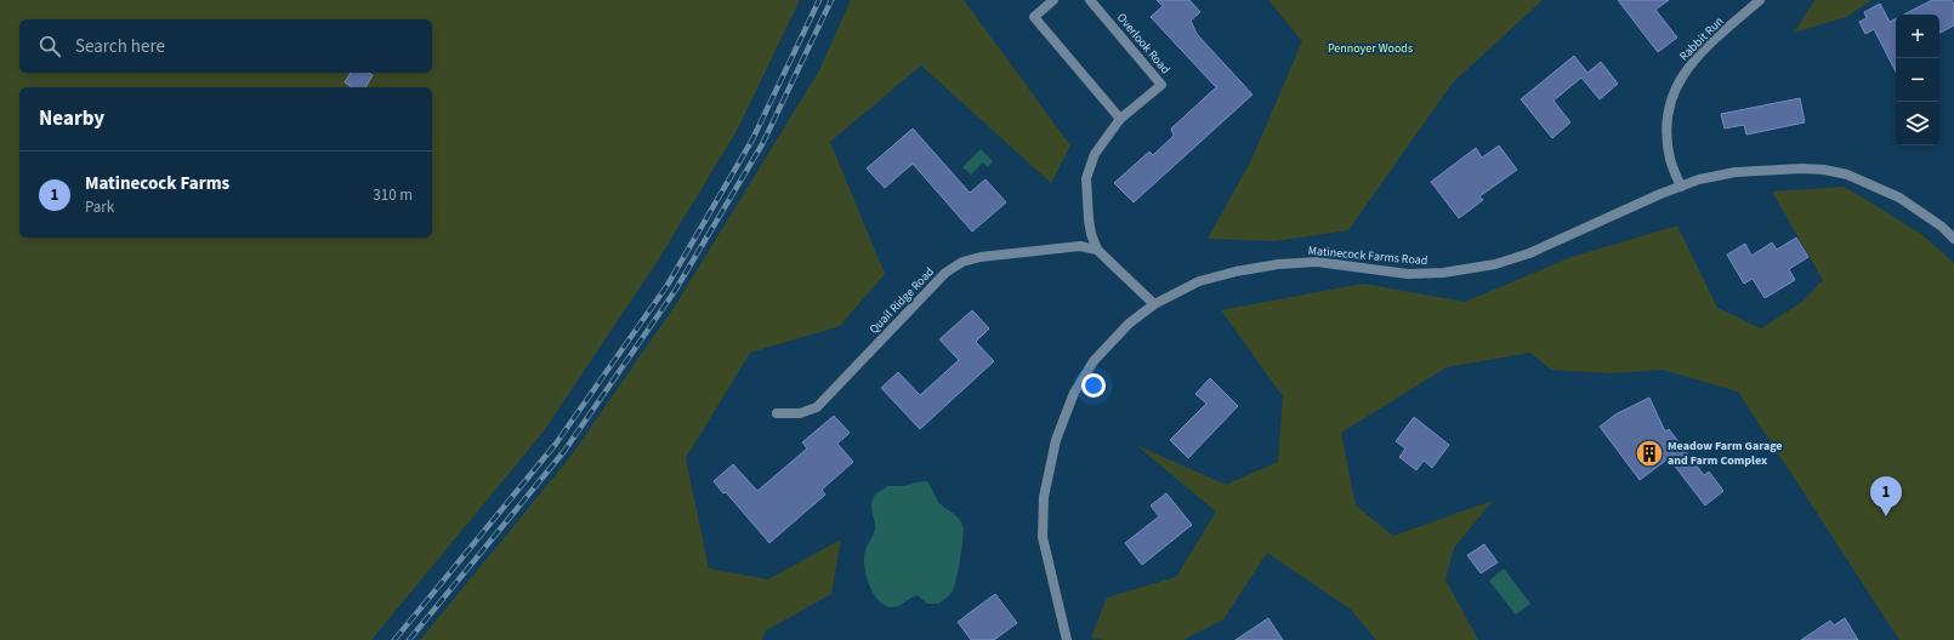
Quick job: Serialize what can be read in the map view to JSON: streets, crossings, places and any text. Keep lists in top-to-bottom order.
{
  "streets": {
    "street": [
      "Rabbit Run",
      "Overlook Road",
      "Matinecock Farms Road",
      "Quail Ridge Road"
    ]
  },
  "crossings": [
    ["Rabbit Run", "Matinecock Farms Road"],
    ["Overlook Road", "Matinecock Farms Road"],
    ["Overlook Road", "Quail Ridge Road"]
  ],
  "parks": ["Pennoyer Woods"],
  "places": {
    "building": ["Meadow Farm Garage and Farm Complex"]
  },
  "page": {
    "map_buttons": ["+", "−"],
    "search": "Search here",
    "heading": "Nearby",
    "list": [
      {
        "mark": "1",
        "name": "Matinecock Farms",
        "note": "Park",
        "value": "310 m"
      }
    ],
    "pins": "1"
  }
}
